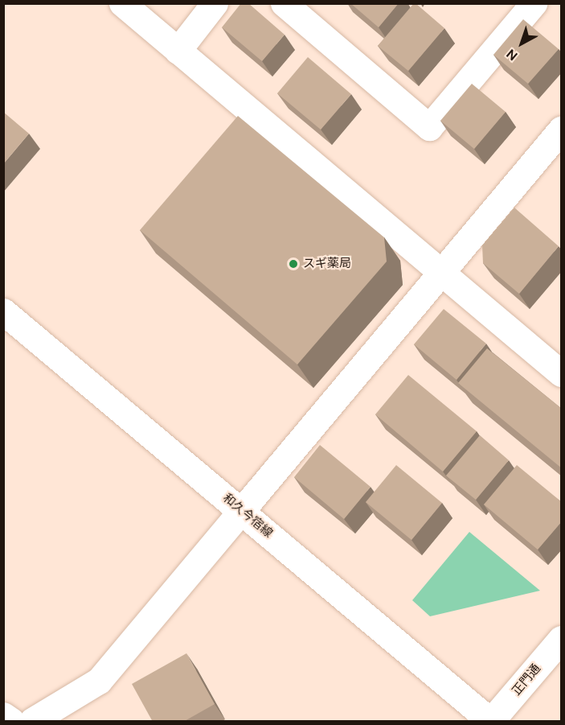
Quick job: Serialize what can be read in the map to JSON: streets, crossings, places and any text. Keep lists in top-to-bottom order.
{
  "streets": {
    "street": ["和久今宿線", "正門通"]
  },
  "crossings": [
    ["和久今宿線", "正門通"]
  ],
  "places": ["スギ薬局"],
  "north": "bottom left"
}
